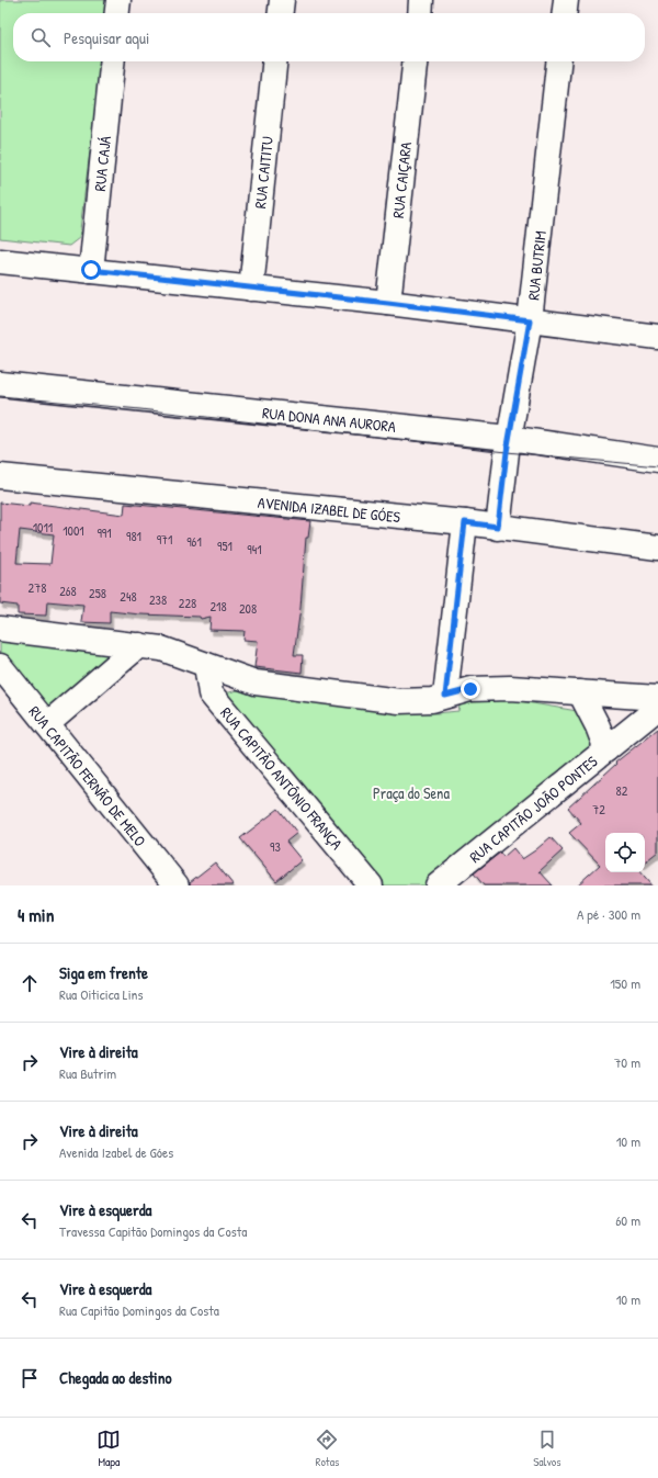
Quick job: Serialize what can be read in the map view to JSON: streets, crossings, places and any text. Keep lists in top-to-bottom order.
{
  "streets": {
    "street": [
      "RUA CAJÁ",
      "RUA CAITITU",
      "RUA CAIÇARA",
      "RUA BUTRIM",
      "RUA DONA ANA AURORA",
      "AVENIDA IZABEL DE GÓES",
      "RUA CAPITÃO FERNÃO DE MELO",
      "RUA CAPITÃO ANTÔNIO FRANÇA",
      "RUA CAPITÃO JOÃO PONTES"
    ]
  },
  "crossings": [
    ["RUA BUTRIM", "RUA DONA ANA AURORA"],
    ["RUA BUTRIM", "AVENIDA IZABEL DE GÓES"]
  ],
  "parks": ["Praça do Sena"],
  "house_numbers": [
    "1011",
    "1001",
    "991",
    "981",
    "971",
    "961",
    "951",
    "941",
    "278",
    "268",
    "258",
    "248",
    "238",
    "228",
    "218",
    "208",
    "82",
    "72",
    "93"
  ],
  "page": {
    "search": "Pesquisar aqui",
    "heading": ["4 min", "A pé · 300 m"],
    "list": [
      ["Siga em frente", "Rua Oiticica Lins", "150 m"],
      ["Vire à direita", "Rua Butrim", "70 m"],
      ["Vire à direita", "Avenida Izabel de Góes", "10 m"],
      ["Vire à esquerda", "Travessa Capitão Domingos da Costa", "60 m"],
      ["Vire à esquerda", "Rua Capitão Domingos da Costa", "10 m"],
      "Chegada ao destino"
    ],
    "nav": ["Mapa", "Rotas", "Salvos"]
  }
}
